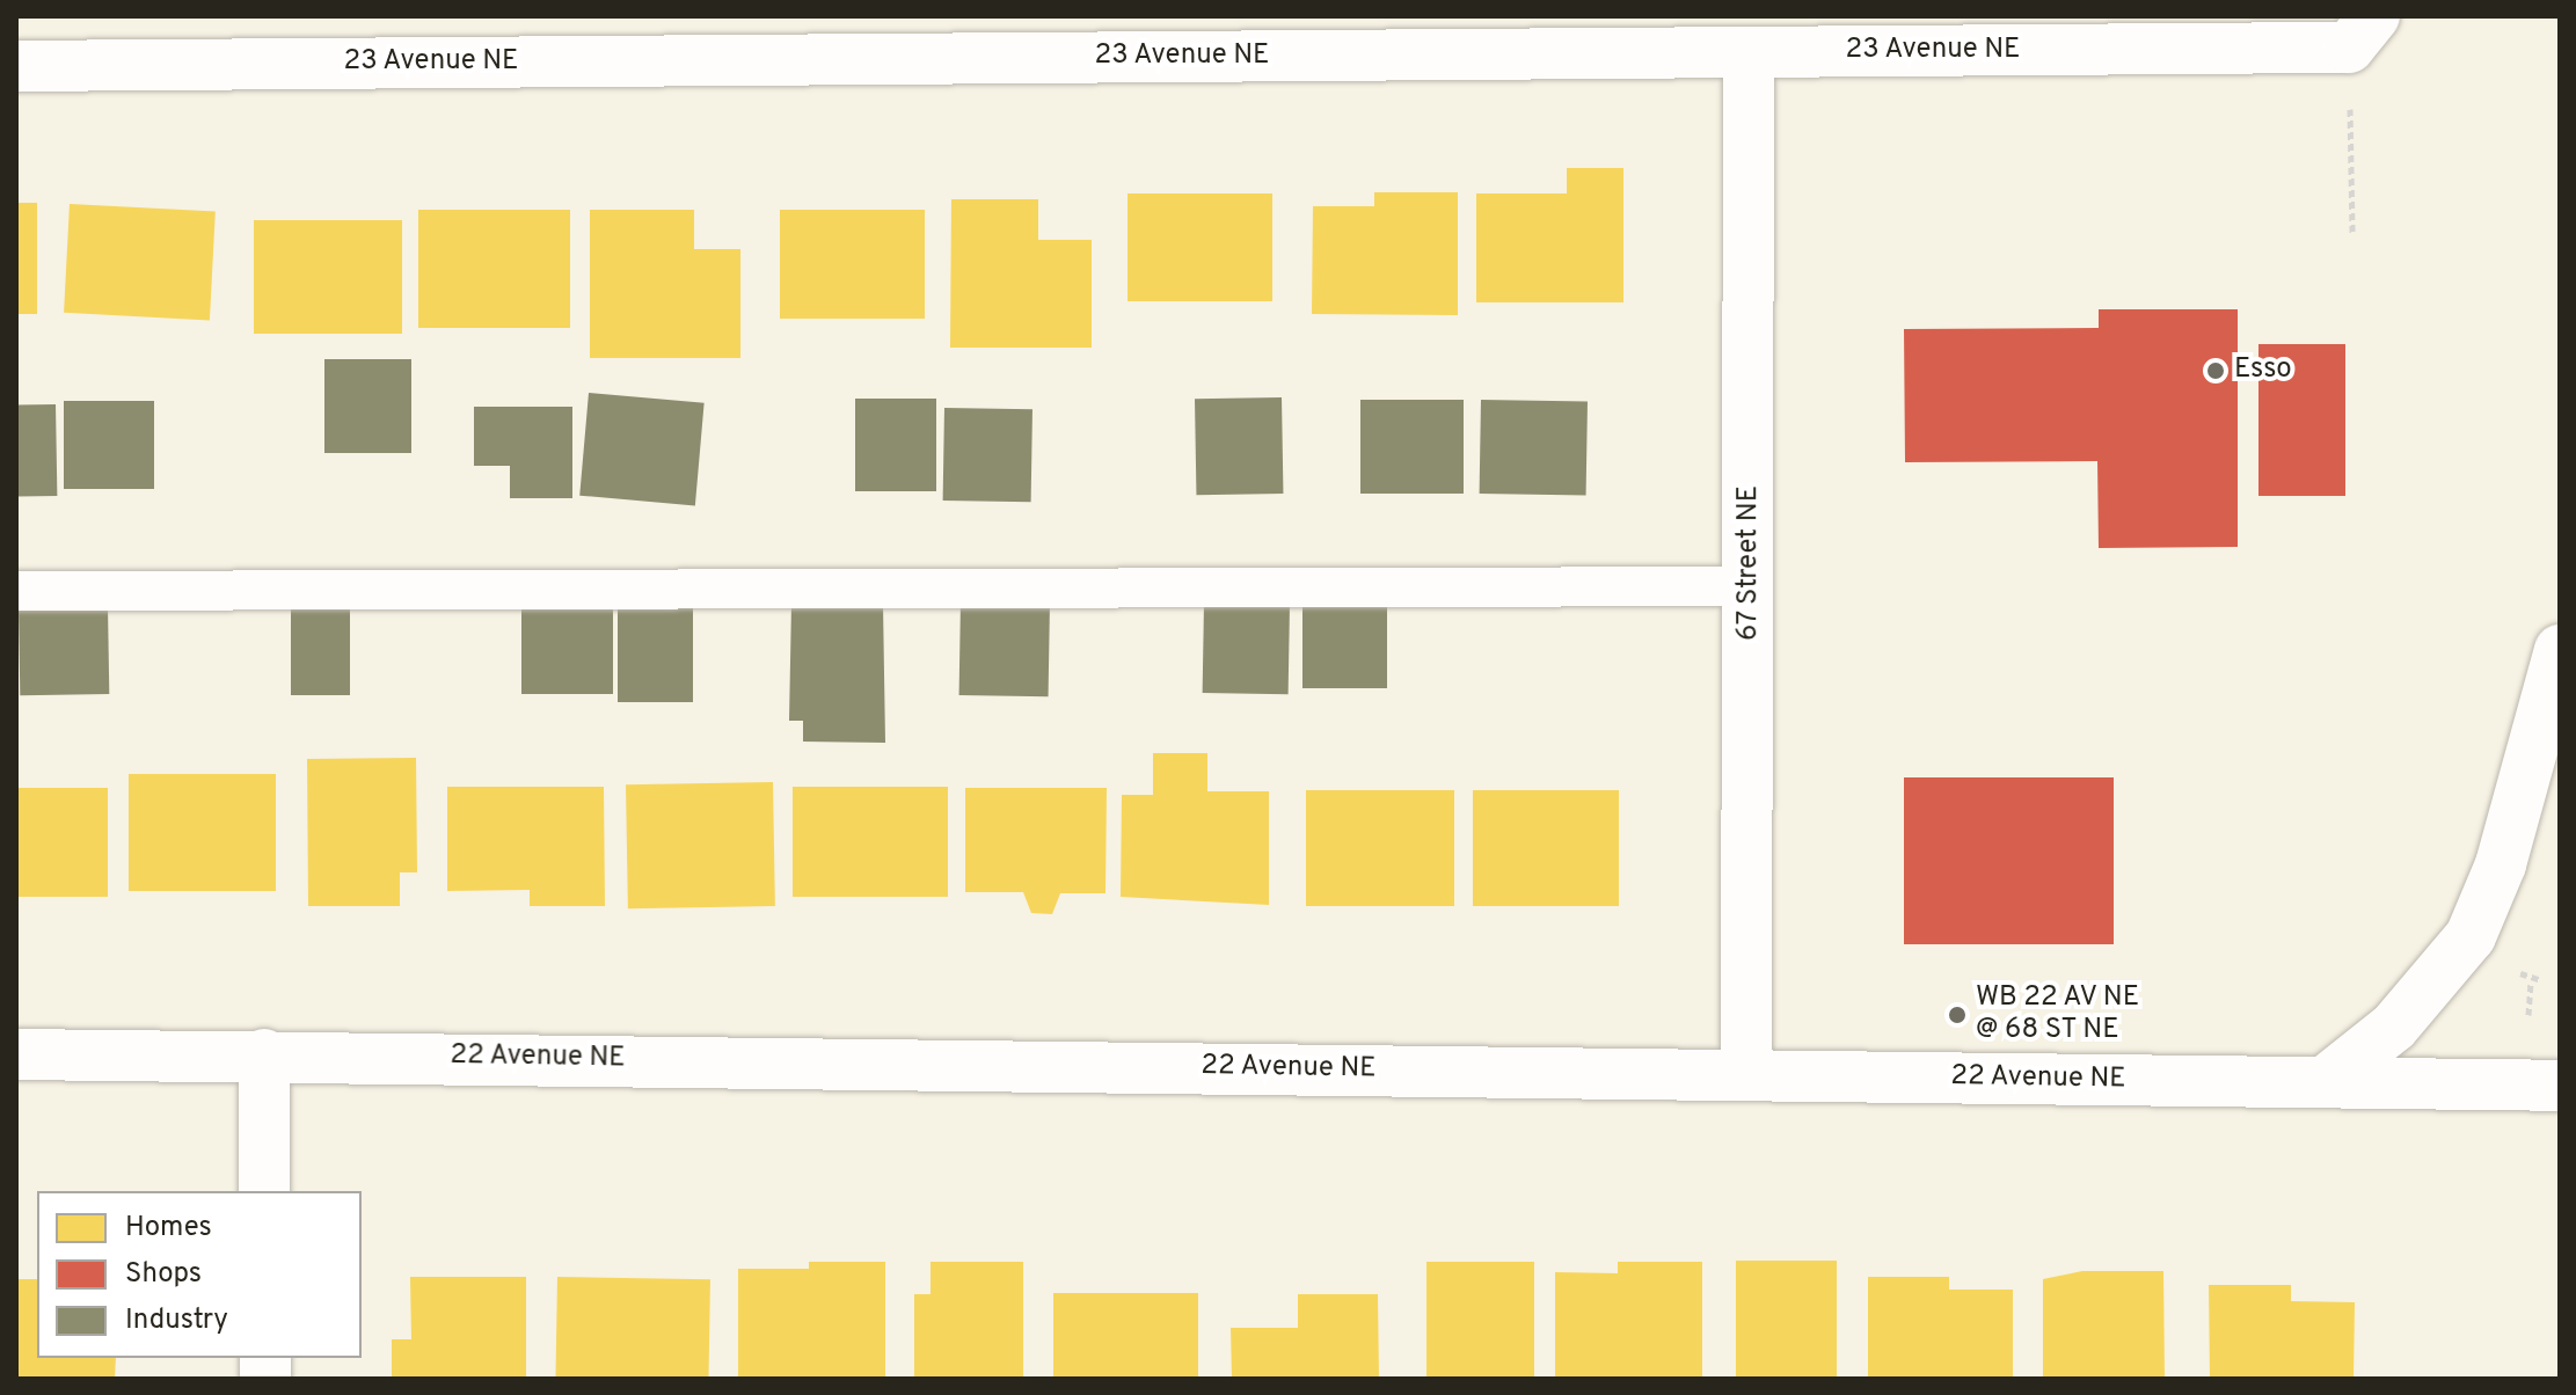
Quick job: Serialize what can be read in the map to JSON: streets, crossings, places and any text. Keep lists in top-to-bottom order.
{
  "streets": {
    "street": ["23 Avenue NE", "67 Street NE", "22 Avenue NE"]
  },
  "crossings": [
    ["23 Avenue NE", "67 Street NE"],
    ["67 Street NE", "22 Avenue NE"]
  ],
  "places": ["Esso", "WB 22 AV NE @ 68 ST NE"],
  "legend": ["Homes", "Shops", "Industry"]
}
